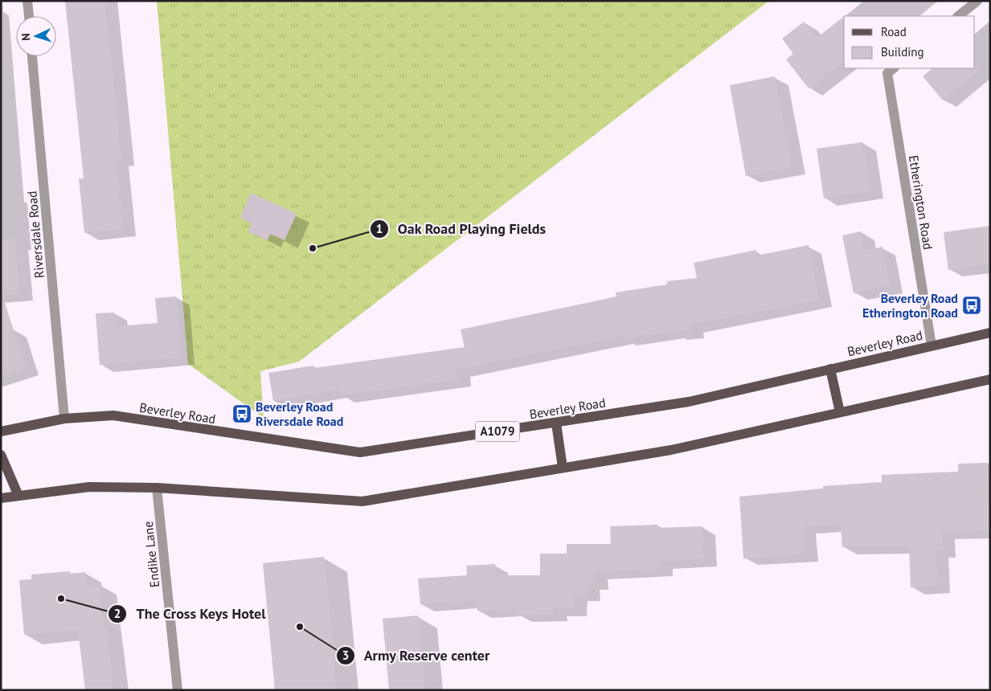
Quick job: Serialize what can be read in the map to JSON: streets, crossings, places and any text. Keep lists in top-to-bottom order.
{
  "streets": {
    "main road": ["Beverley Road", "A1079"],
    "street": ["Etherington Road", "Riversdale Road", "Endike Lane"]
  },
  "crossings": [
    ["Etherington Road", "Beverley Road"],
    ["Riversdale Road", "Beverley Road"]
  ],
  "places": {
    "other": ["Oak Road Playing Fields", "The Cross Keys Hotel", "Army Reserve center"],
    "bus stop": ["Beverley Road Etherington Road", "Beverley Road Riversdale Road"]
  },
  "legend": ["Road", "Building"],
  "north": "left"
}
